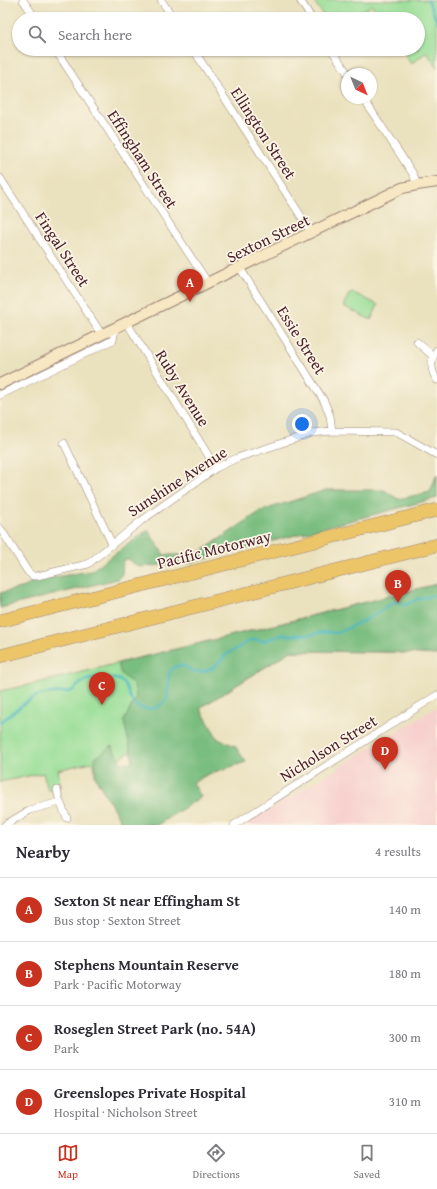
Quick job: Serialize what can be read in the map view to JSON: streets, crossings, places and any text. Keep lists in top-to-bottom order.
{
  "streets": {
    "highway": ["Pacific Motorway"],
    "main road": ["Sexton Street"],
    "street": [
      "Ellington Street",
      "Effingham Street",
      "Fingal Street",
      "Essie Street",
      "Ruby Avenue",
      "Sunshine Avenue",
      "Nicholson Street"
    ]
  },
  "crossings": [
    ["Ellington Street", "Sexton Street"],
    ["Effingham Street", "Sexton Street"],
    ["Sexton Street", "Fingal Street"],
    ["Sexton Street", "Essie Street"],
    ["Sexton Street", "Ruby Avenue"],
    ["Essie Street", "Sunshine Avenue"],
    ["Ruby Avenue", "Sunshine Avenue"]
  ],
  "north": "bottom right",
  "page": {
    "search": "Search here",
    "pins": [
      "A",
      "B",
      "C",
      "D"
    ],
    "heading": ["Nearby", "4 results"],
    "list": [
      {
        "mark": "A",
        "name": "Sexton St near Effingham St",
        "note": "Bus stop · Sexton Street",
        "value": "140 m"
      },
      {
        "mark": "B",
        "name": "Stephens Mountain Reserve",
        "note": "Park · Pacific Motorway",
        "value": "180 m"
      },
      {
        "mark": "C",
        "name": "Roseglen Street Park (no. 54A)",
        "note": "Park",
        "value": "300 m"
      },
      {
        "mark": "D",
        "name": "Greenslopes Private Hospital",
        "note": "Hospital · Nicholson Street",
        "value": "310 m"
      }
    ],
    "nav": ["Map", "Directions", "Saved"]
  }
}
